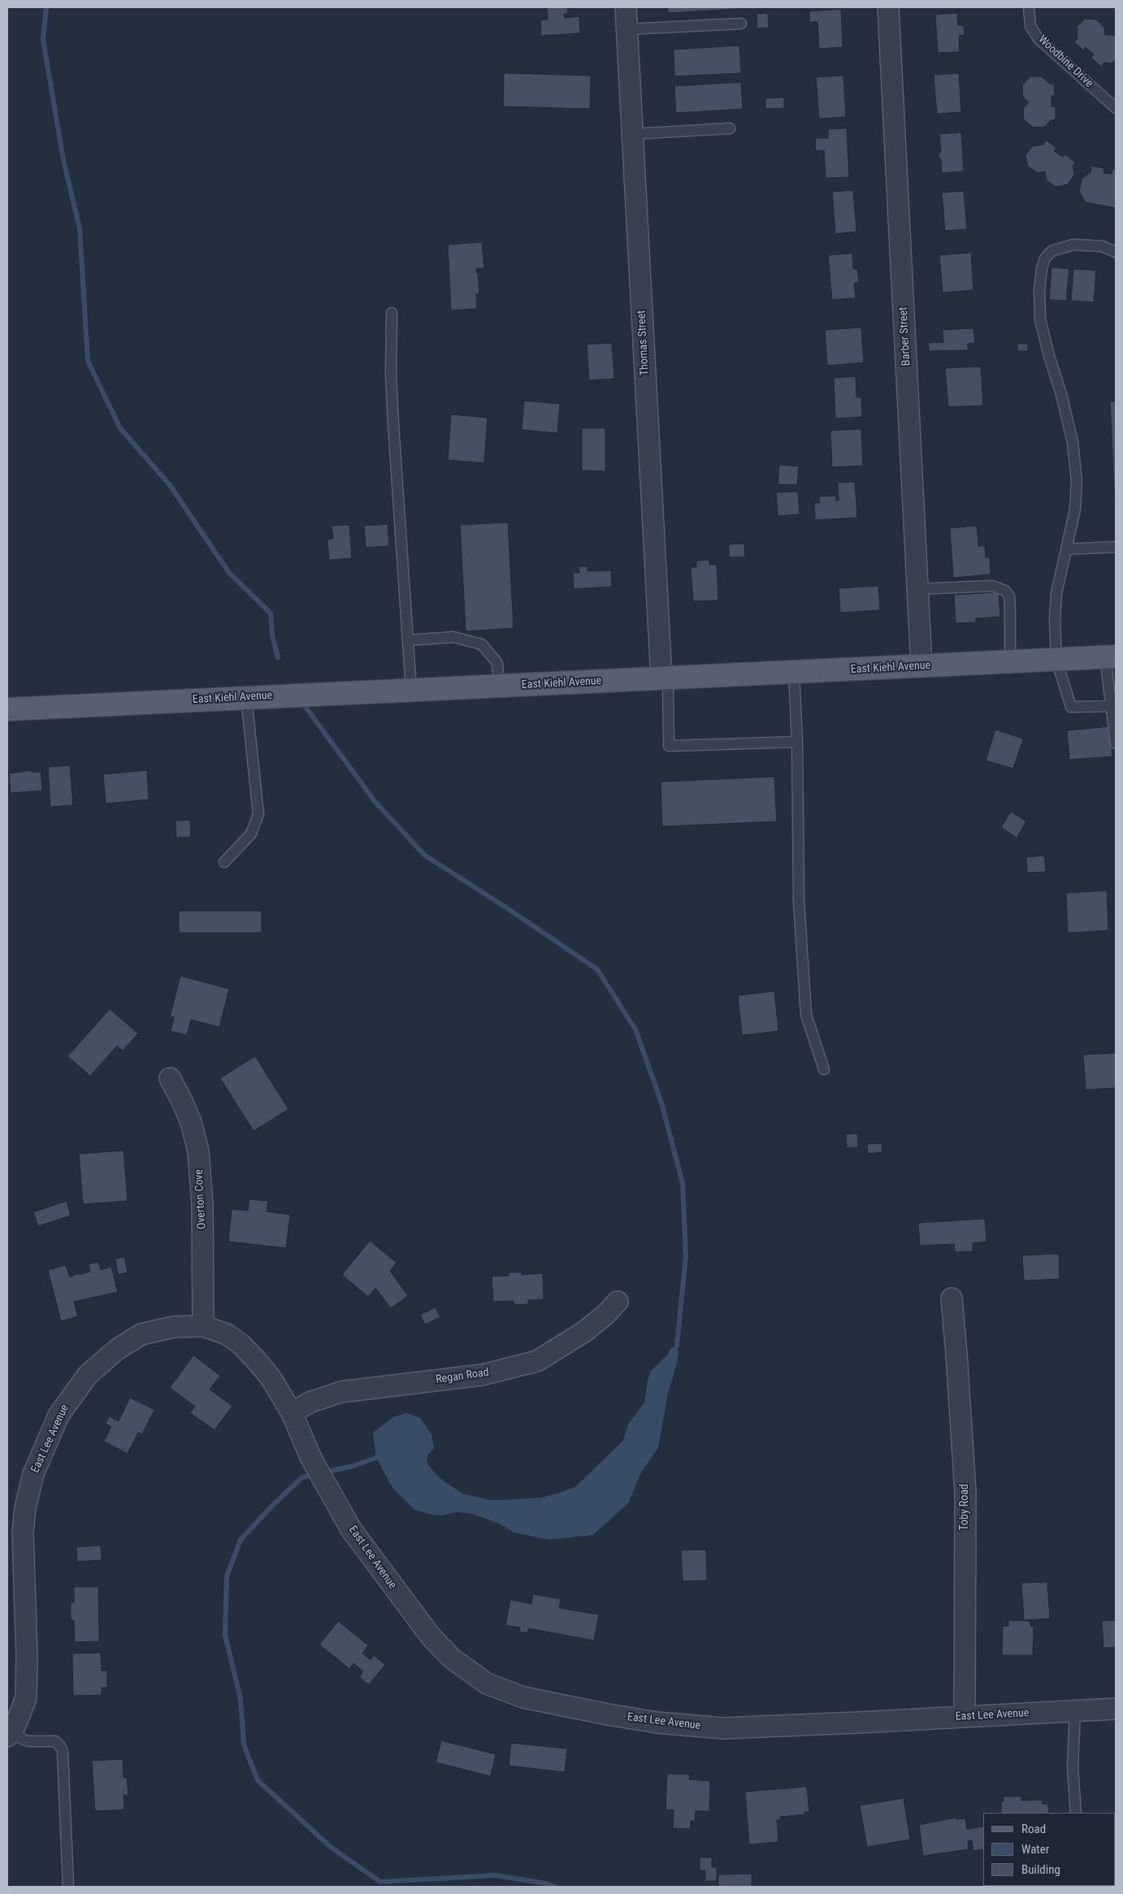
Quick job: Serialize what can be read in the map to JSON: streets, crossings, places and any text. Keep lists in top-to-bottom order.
{
  "streets": {
    "main road": ["East Kiehl Avenue"],
    "street": [
      "Barber Street",
      "Thomas Street",
      "Overton Cove",
      "Regan Road",
      "East Lee Avenue",
      "Toby Road"
    ],
    "lane": ["Woodbine Drive"]
  },
  "crossings": [
    ["Barber Street", "East Kiehl Avenue"],
    ["Thomas Street", "East Kiehl Avenue"],
    ["Overton Cove", "East Lee Avenue"],
    ["Regan Road", "East Lee Avenue"],
    ["East Lee Avenue", "Toby Road"]
  ],
  "legend": ["Road", "Water", "Building"]
}
